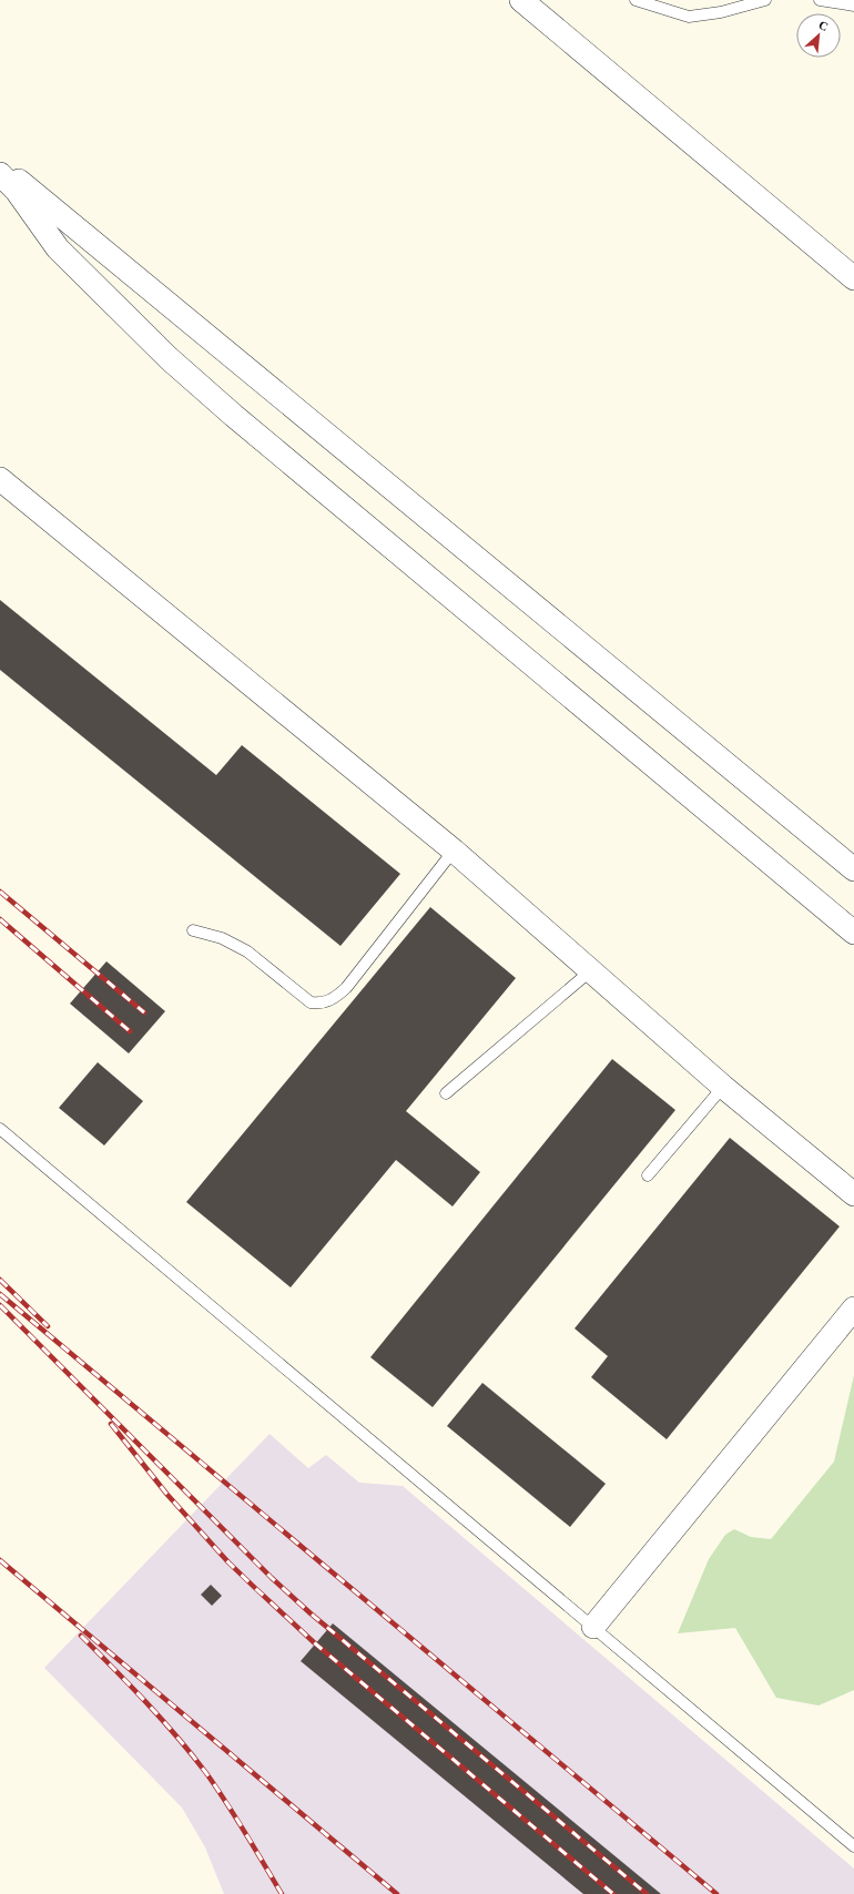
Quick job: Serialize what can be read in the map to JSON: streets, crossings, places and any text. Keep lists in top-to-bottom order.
{
  "north": "top right"
}
